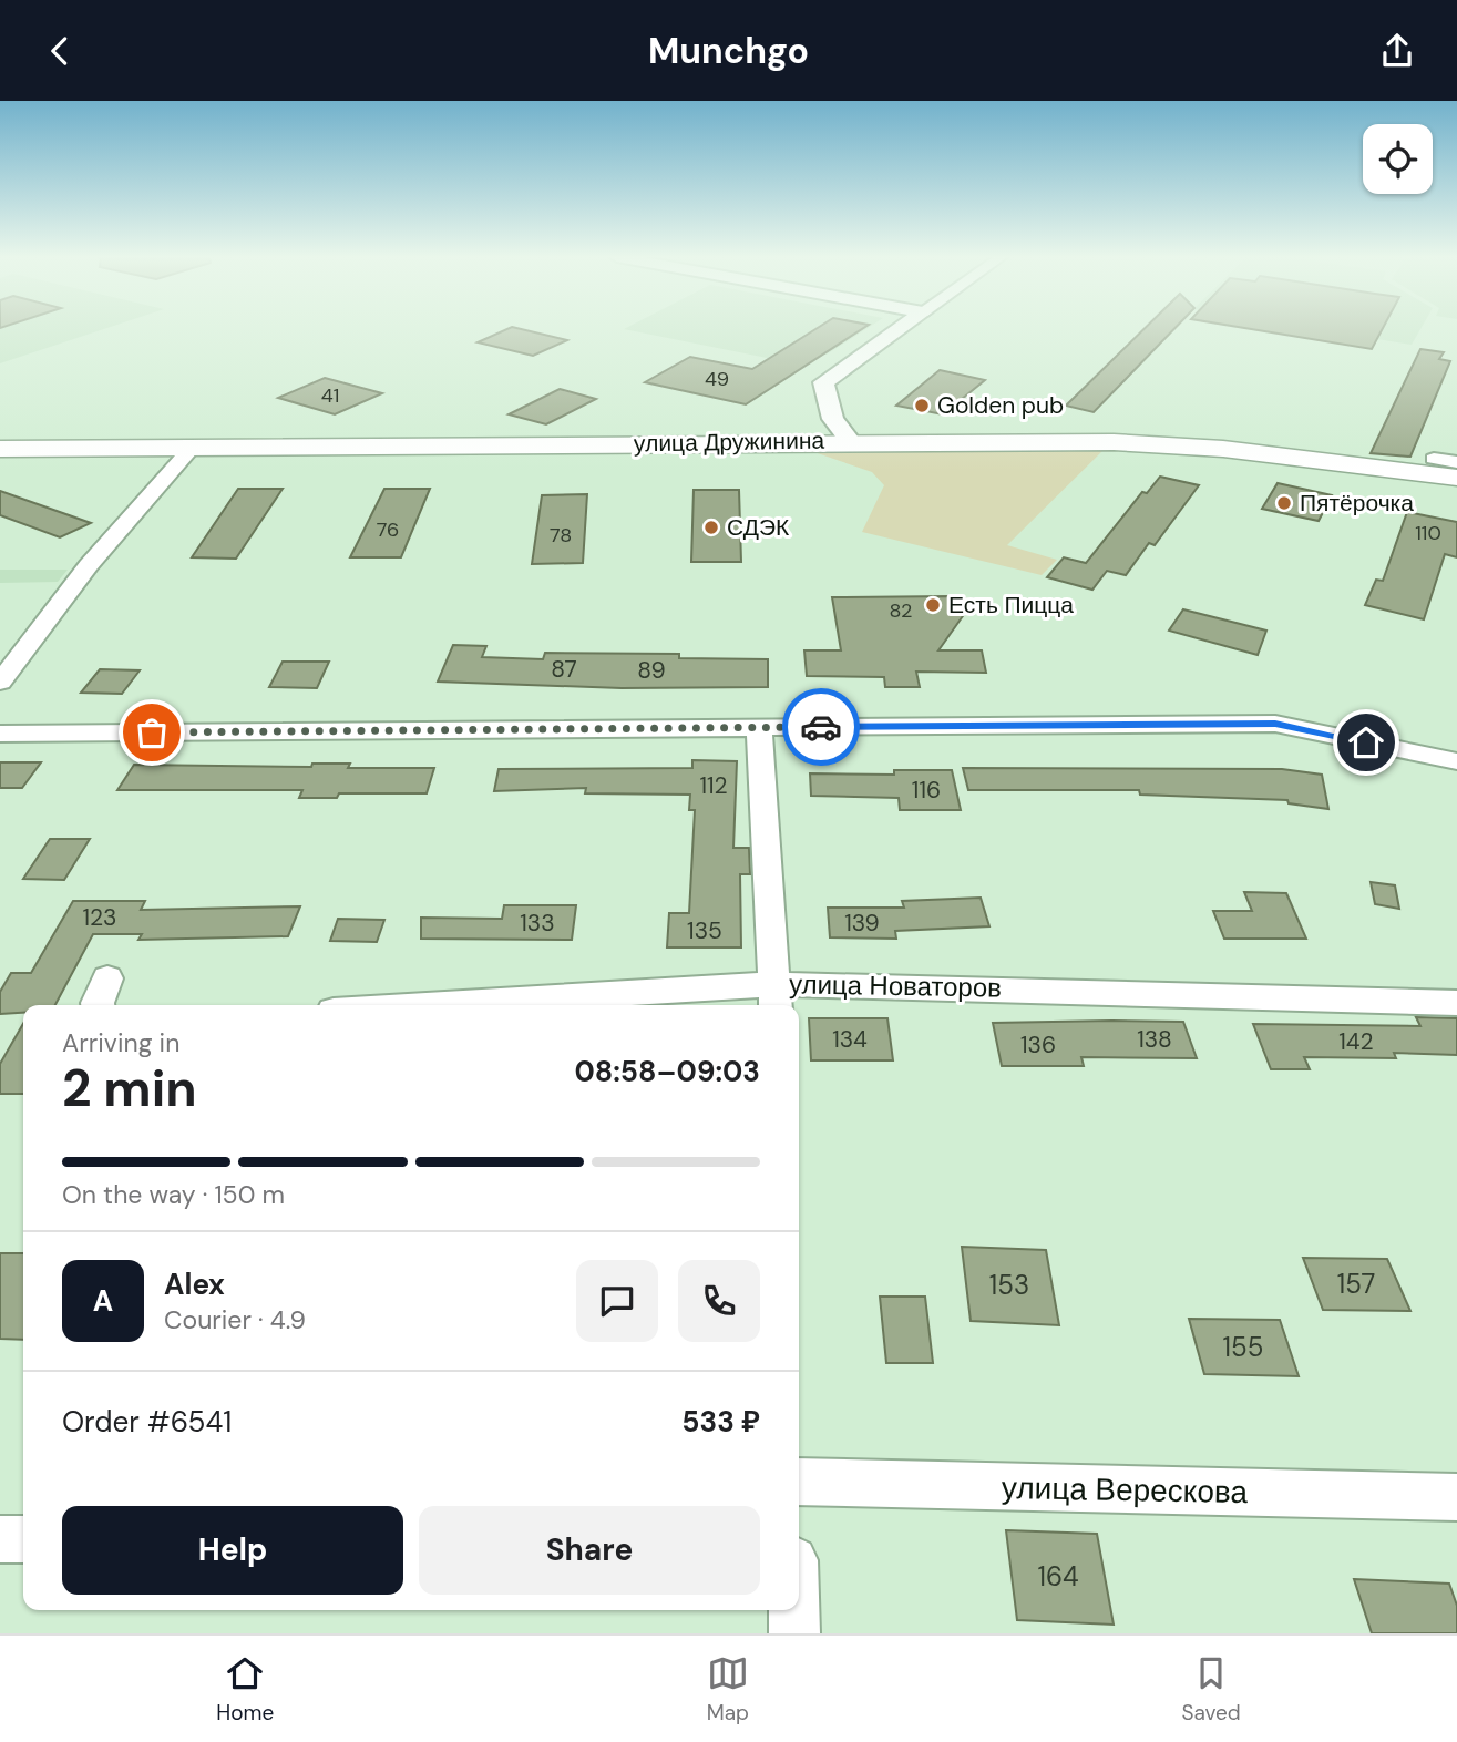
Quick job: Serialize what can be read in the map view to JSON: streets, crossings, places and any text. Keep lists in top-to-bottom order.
{
  "streets": {
    "main road": ["улица Дружинина"],
    "street": ["улица Новаторов", "улица Верескова"]
  },
  "places": [
    "Golden pub",
    "Пятёрочка",
    "СДЭК",
    "Есть Пицца"
  ],
  "house_numbers": [
    "49",
    "41",
    "76",
    "110",
    "78",
    "82",
    "87",
    "89",
    "112",
    "116",
    "123",
    "133",
    "139",
    "135",
    "134",
    "138",
    "142",
    "136",
    "157",
    "153",
    "155",
    "164"
  ],
  "page": {
    "header": "Munchgo",
    "heading": ["2 min", "Arriving in", "08:58–09:03"],
    "panel": [
      "Alex",
      "Courier · 4.9",
      "Order #6541",
      "533 ₽"
    ],
    "bar": "On the way · 150 m",
    "round": "A",
    "buttons": ["Help", "Share"],
    "tabs": ["Home", "Map", "Saved"]
  }
}
